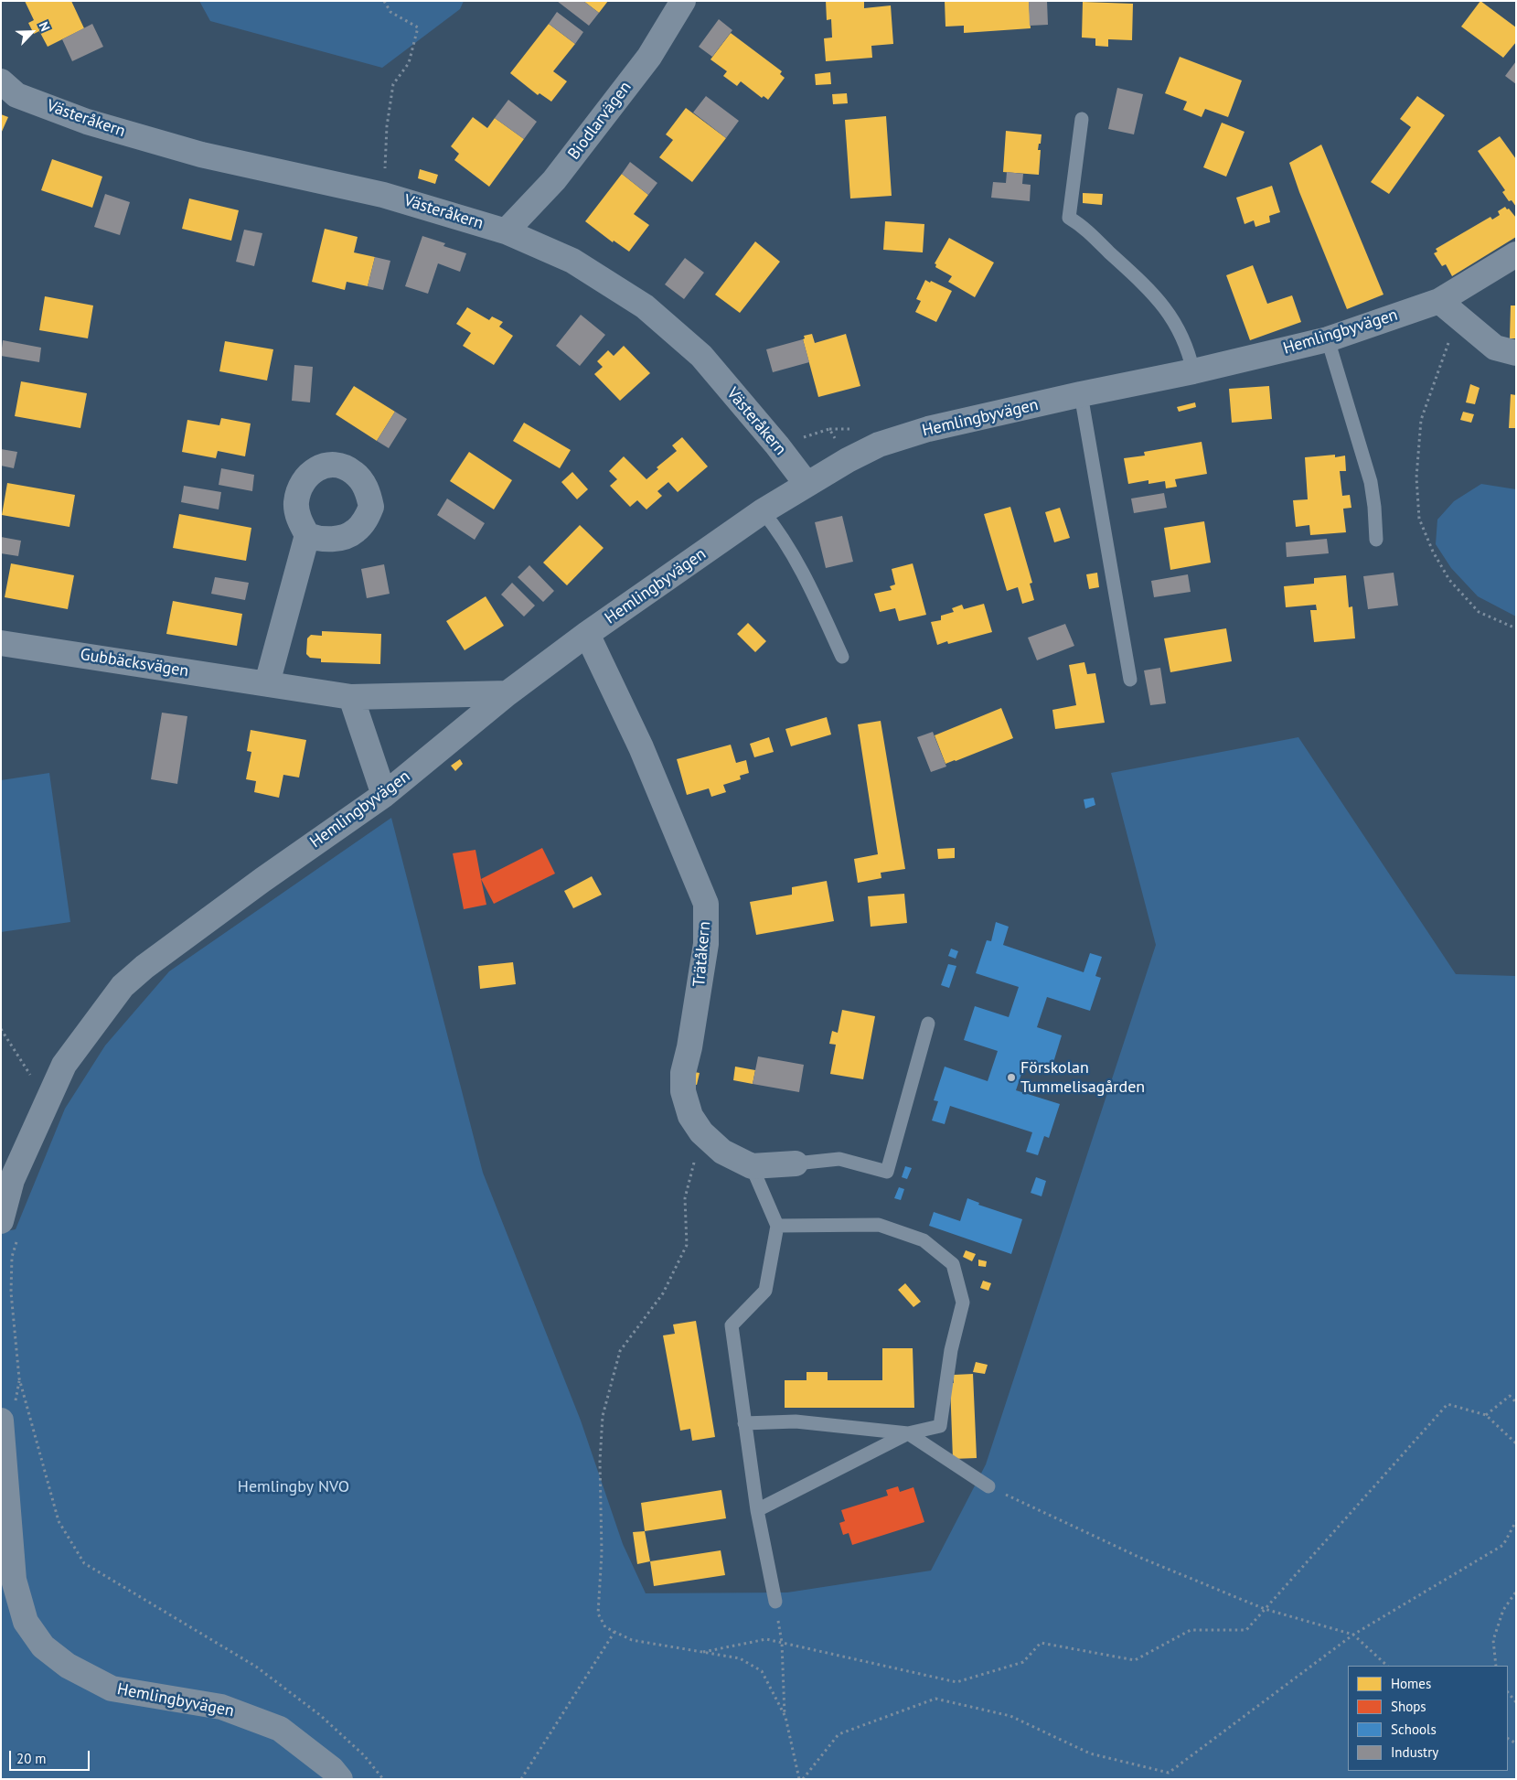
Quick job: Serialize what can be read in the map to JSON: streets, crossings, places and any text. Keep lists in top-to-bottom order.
{
  "streets": {
    "street": [
      "Västeråkern",
      "Biodlarvägen",
      "Hemlingbyvägen",
      "Gubbäcksvägen",
      "Trätåkern"
    ]
  },
  "crossings": [
    ["Västeråkern", "Biodlarvägen"],
    ["Västeråkern", "Hemlingbyvägen"],
    ["Hemlingbyvägen", "Gubbäcksvägen"],
    ["Hemlingbyvägen", "Trätåkern"]
  ],
  "parks": ["Hemlingby NVO"],
  "places": ["Förskolan Tummelisagården"],
  "legend": [
    "Homes",
    "Shops",
    "Schools",
    "Industry"
  ],
  "scale_bar": "20 m",
  "north": "top right"
}
